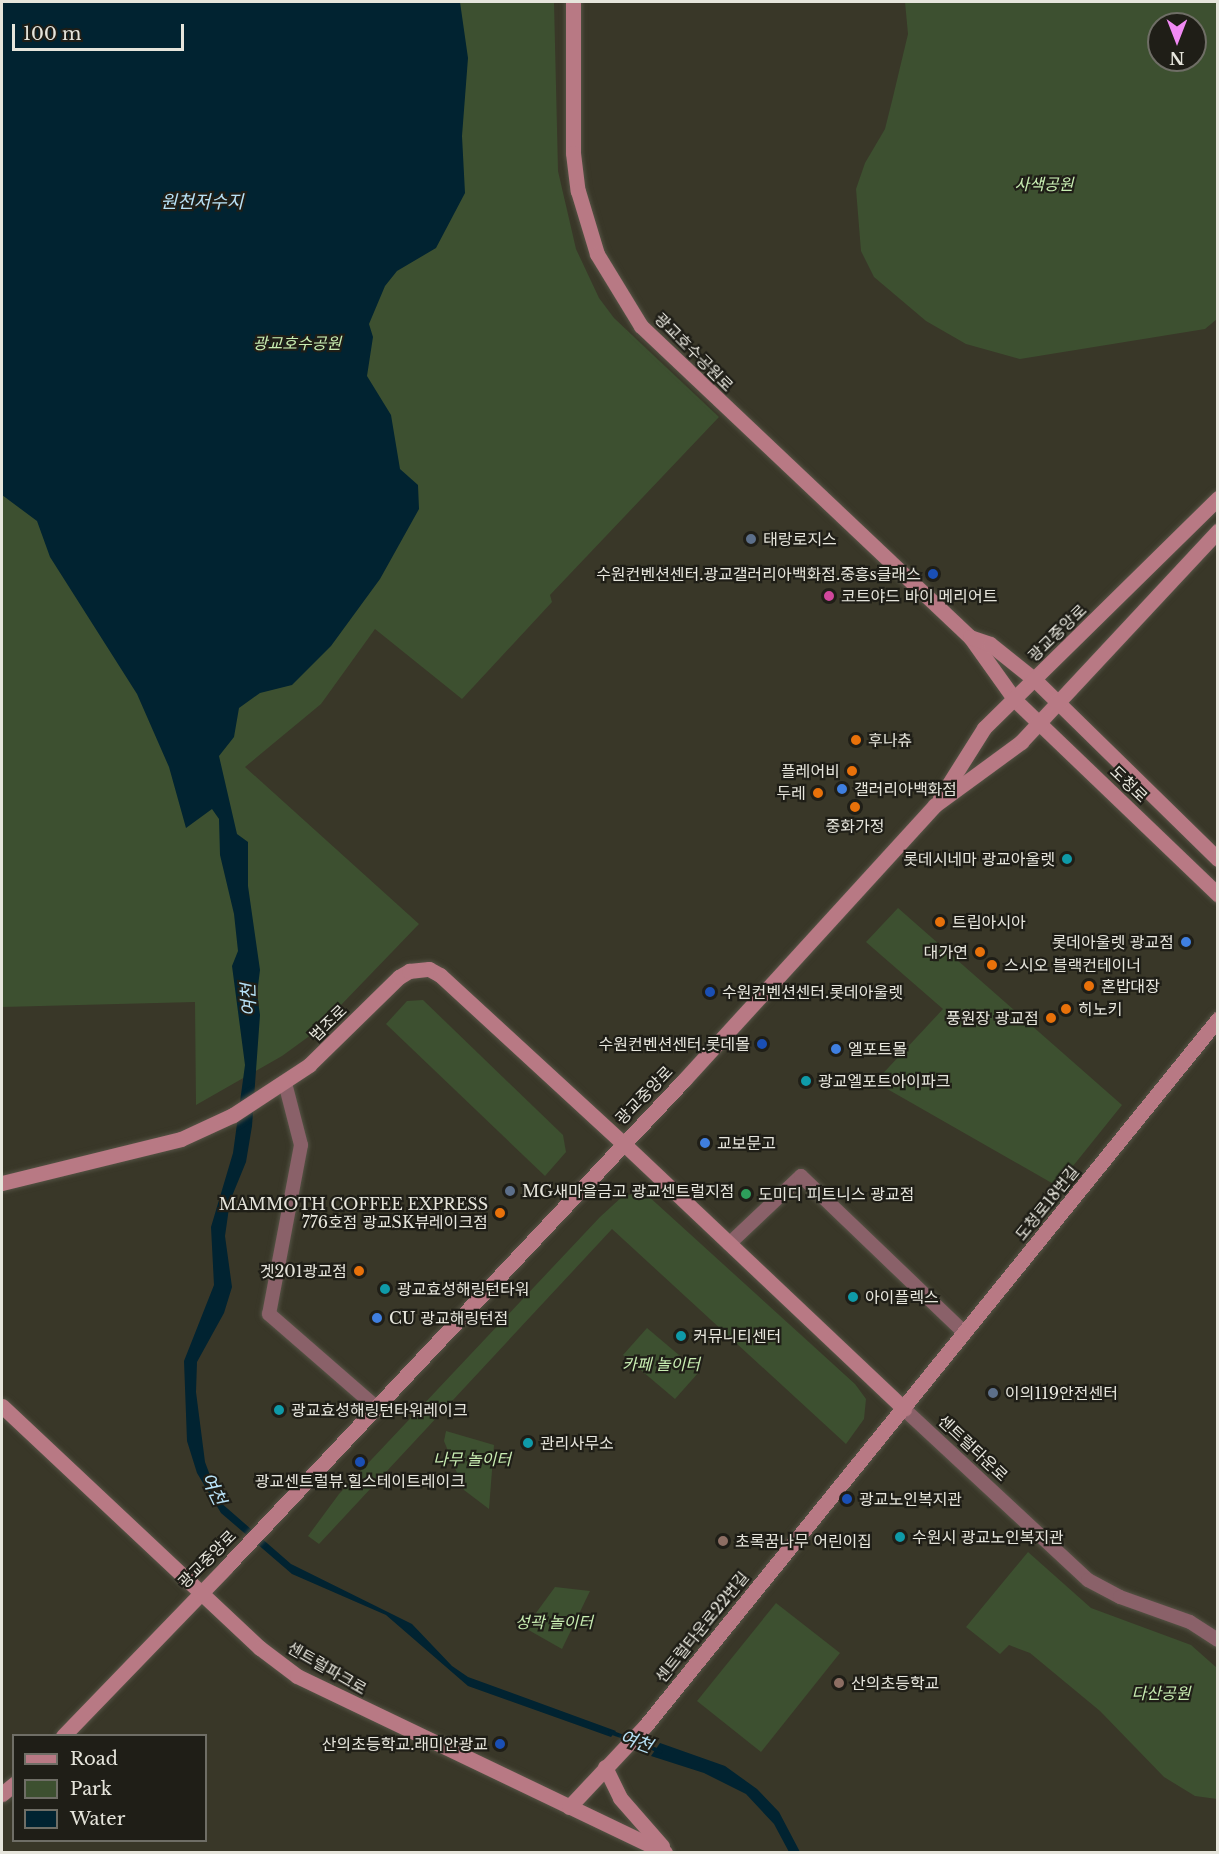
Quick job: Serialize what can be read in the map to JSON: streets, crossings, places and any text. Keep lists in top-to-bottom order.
{
  "streets": {
    "street": [
      "광교호수공원로",
      "광교중앙로",
      "도청로",
      "법조로",
      "도청로18번길",
      "센트럴타운로",
      "센트럴타운로22번길",
      "센트럴파크로"
    ]
  },
  "crossings": [
    ["광교호수공원로", "광교중앙로"],
    ["광교호수공원로", "도청로"],
    ["광교중앙로", "도청로"],
    ["광교중앙로", "법조로"],
    ["광교중앙로", "센트럴타운로"],
    ["광교중앙로", "센트럴파크로"],
    ["법조로", "센트럴타운로"],
    ["도청로18번길", "센트럴타운로"],
    ["도청로18번길", "센트럴타운로22번길"],
    ["센트럴타운로", "센트럴타운로22번길"],
    ["센트럴타운로22번길", "센트럴파크로"]
  ],
  "water": ["원천저수지", "여천"],
  "parks": [
    "사색공원",
    "광교호수공원",
    "카페 놀이터",
    "나무 놀이터",
    "성곽 놀이터",
    "다산공원"
  ],
  "places": [
    "태랑로지스",
    "수원컨벤션센터.광교갤러리아백화점.중흥s클래스",
    "코트야드 바이 메리어트",
    "후나츄",
    "플레어비",
    "갤러리아백화점",
    "두레",
    "중화가정",
    "롯데시네마 광교아울렛",
    "트립아시아",
    "롯데아울렛 광교점",
    "대가연",
    "스시오 블랙컨테이너",
    "혼밥대장",
    "수원컨벤션센터.롯데아울렛",
    "히노키",
    "풍원장 광교점",
    "수원컨벤션센터.롯데몰",
    "엘포트몰",
    "광교엘포트아이파크",
    "교보문고",
    "MG새마을금고 광교센트럴지점",
    "도미디 피트니스 광교점",
    "MAMMOTH COFFEE EXPRESS 776호점 광교SK뷰레이크점",
    "겟201광교점",
    "광교효성해링턴타워",
    "아이플렉스",
    "CU 광교해링턴점",
    "커뮤니티센터",
    "이의119안전센터",
    "광교효성해링턴타워레이크",
    "관리사무소",
    "광교센트럴뷰.힐스테이트레이크",
    "광교노인복지관",
    "수원시 광교노인복지관",
    "초록꿈나무 어린이집",
    "산의초등학교",
    "산의초등학교.래미안광교"
  ],
  "legend": ["Road", "Park", "Water"],
  "scale_bar": "100 m",
  "north": "bottom"
}
